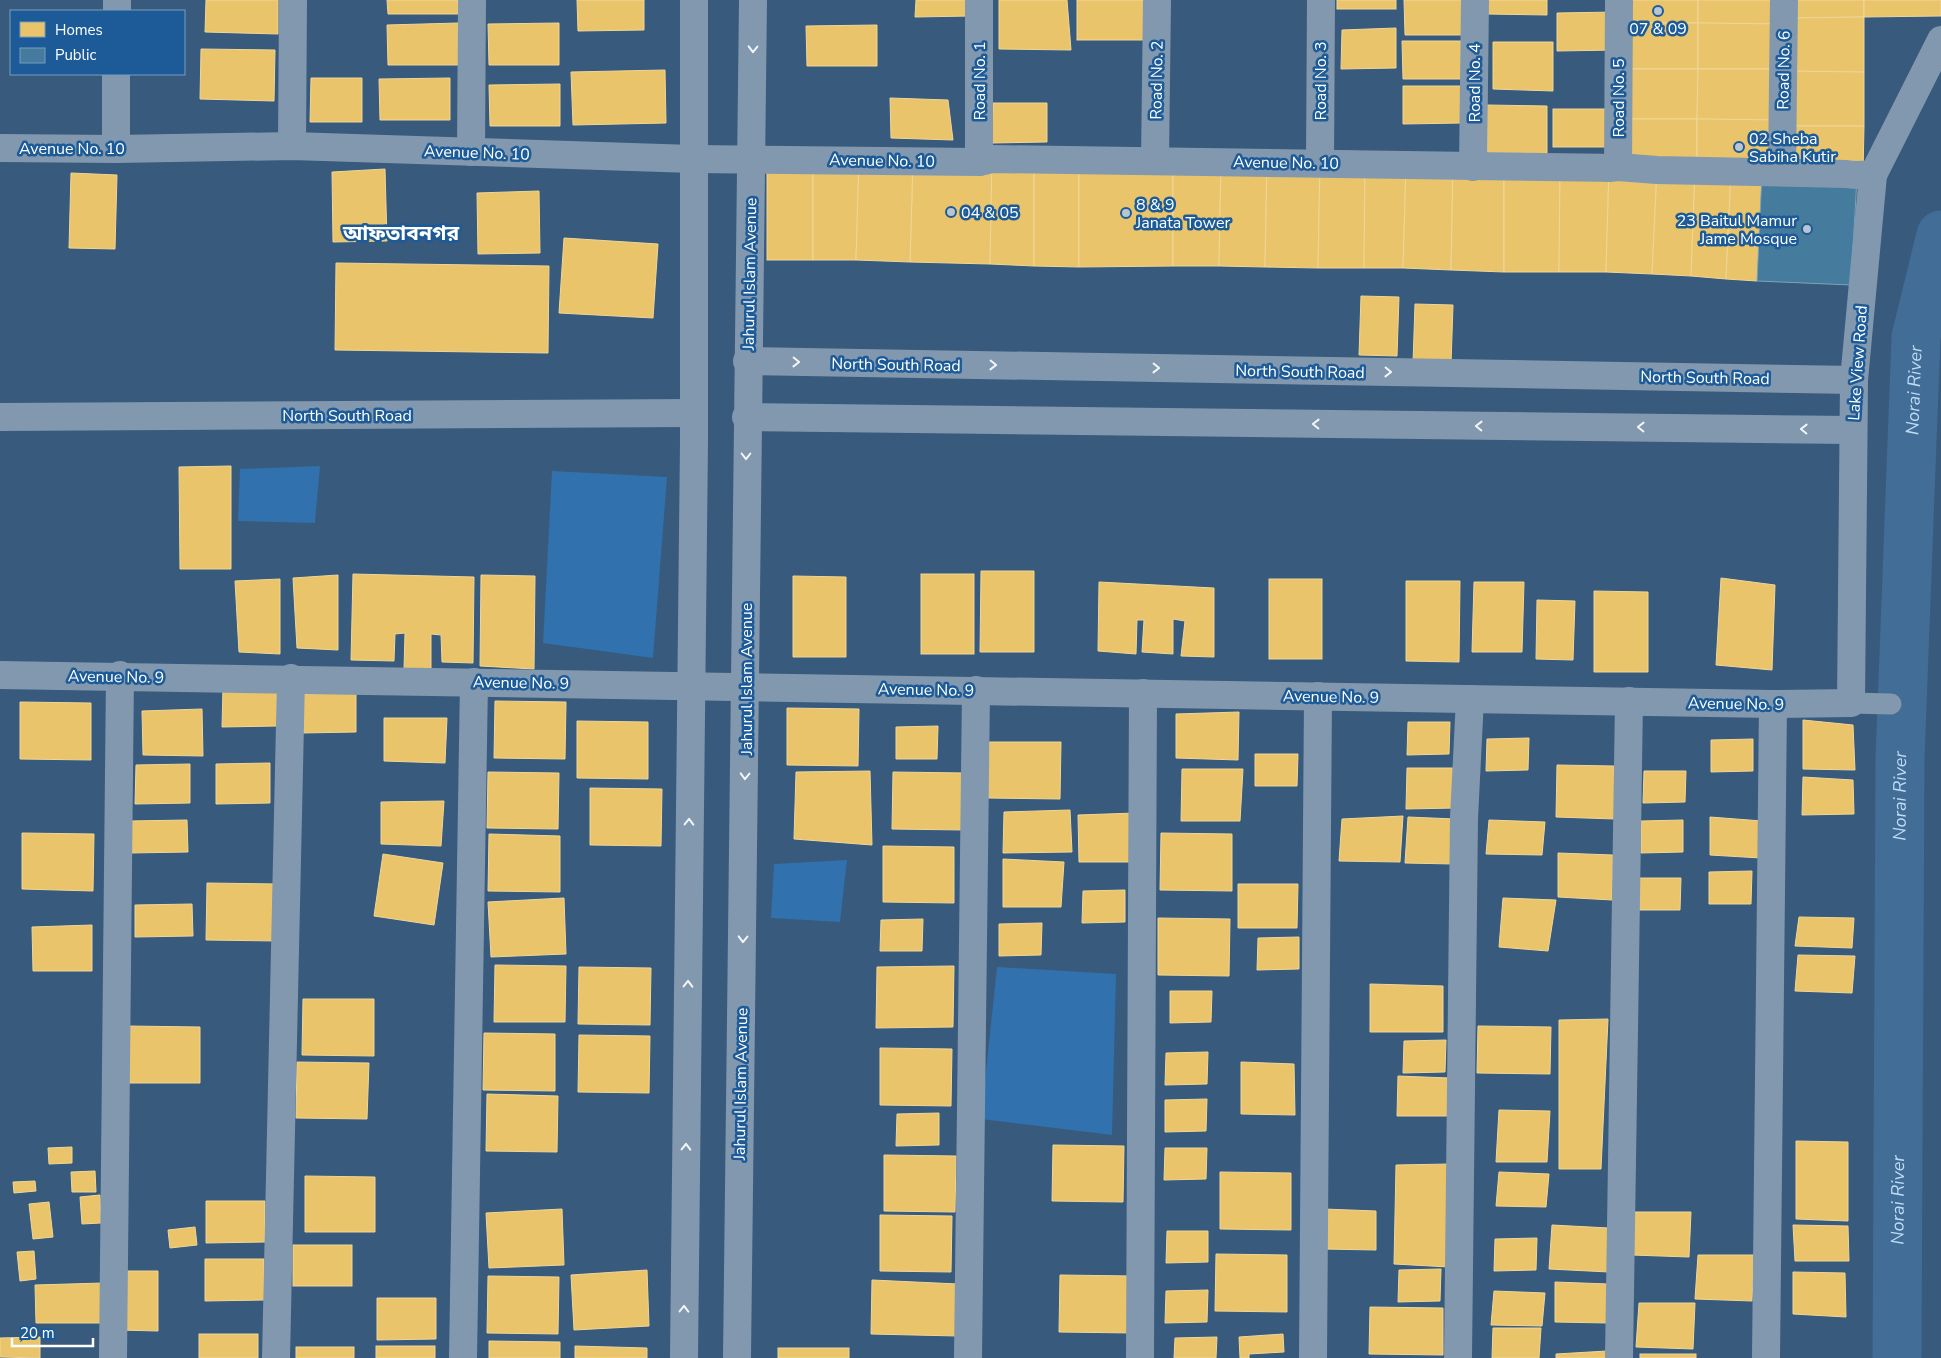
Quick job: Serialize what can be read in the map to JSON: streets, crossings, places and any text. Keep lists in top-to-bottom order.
{
  "streets": {
    "street": [
      "Road No. 6",
      "Road No. 2",
      "Road No. 1",
      "Road No. 3",
      "Road No. 4",
      "Road No. 5",
      "Avenue No. 10",
      "Jahurul Islam Avenue",
      "Lake View Road",
      "North South Road",
      "Avenue No. 9"
    ]
  },
  "crossings": [
    ["Road No. 6", "Avenue No. 10"],
    ["Road No. 2", "Avenue No. 10"],
    ["Road No. 1", "Avenue No. 10"],
    ["Road No. 3", "Avenue No. 10"],
    ["Road No. 4", "Avenue No. 10"],
    ["Road No. 5", "Avenue No. 10"],
    ["Avenue No. 10", "Jahurul Islam Avenue"],
    ["Avenue No. 10", "Lake View Road"],
    ["Jahurul Islam Avenue", "North South Road"],
    ["Jahurul Islam Avenue", "Avenue No. 9"],
    ["Lake View Road", "North South Road"],
    ["Lake View Road", "Avenue No. 9"]
  ],
  "districts": ["আফতাবনগর"],
  "water": ["Norai River"],
  "places": [
    "07 & 09",
    "02 Sheba Sabiha Kutir",
    "04 & 05",
    "8 & 9 Janata Tower",
    "23 Baitul Mamur Jame Mosque"
  ],
  "legend": ["Homes", "Public"],
  "scale_bar": "20 m"
}
